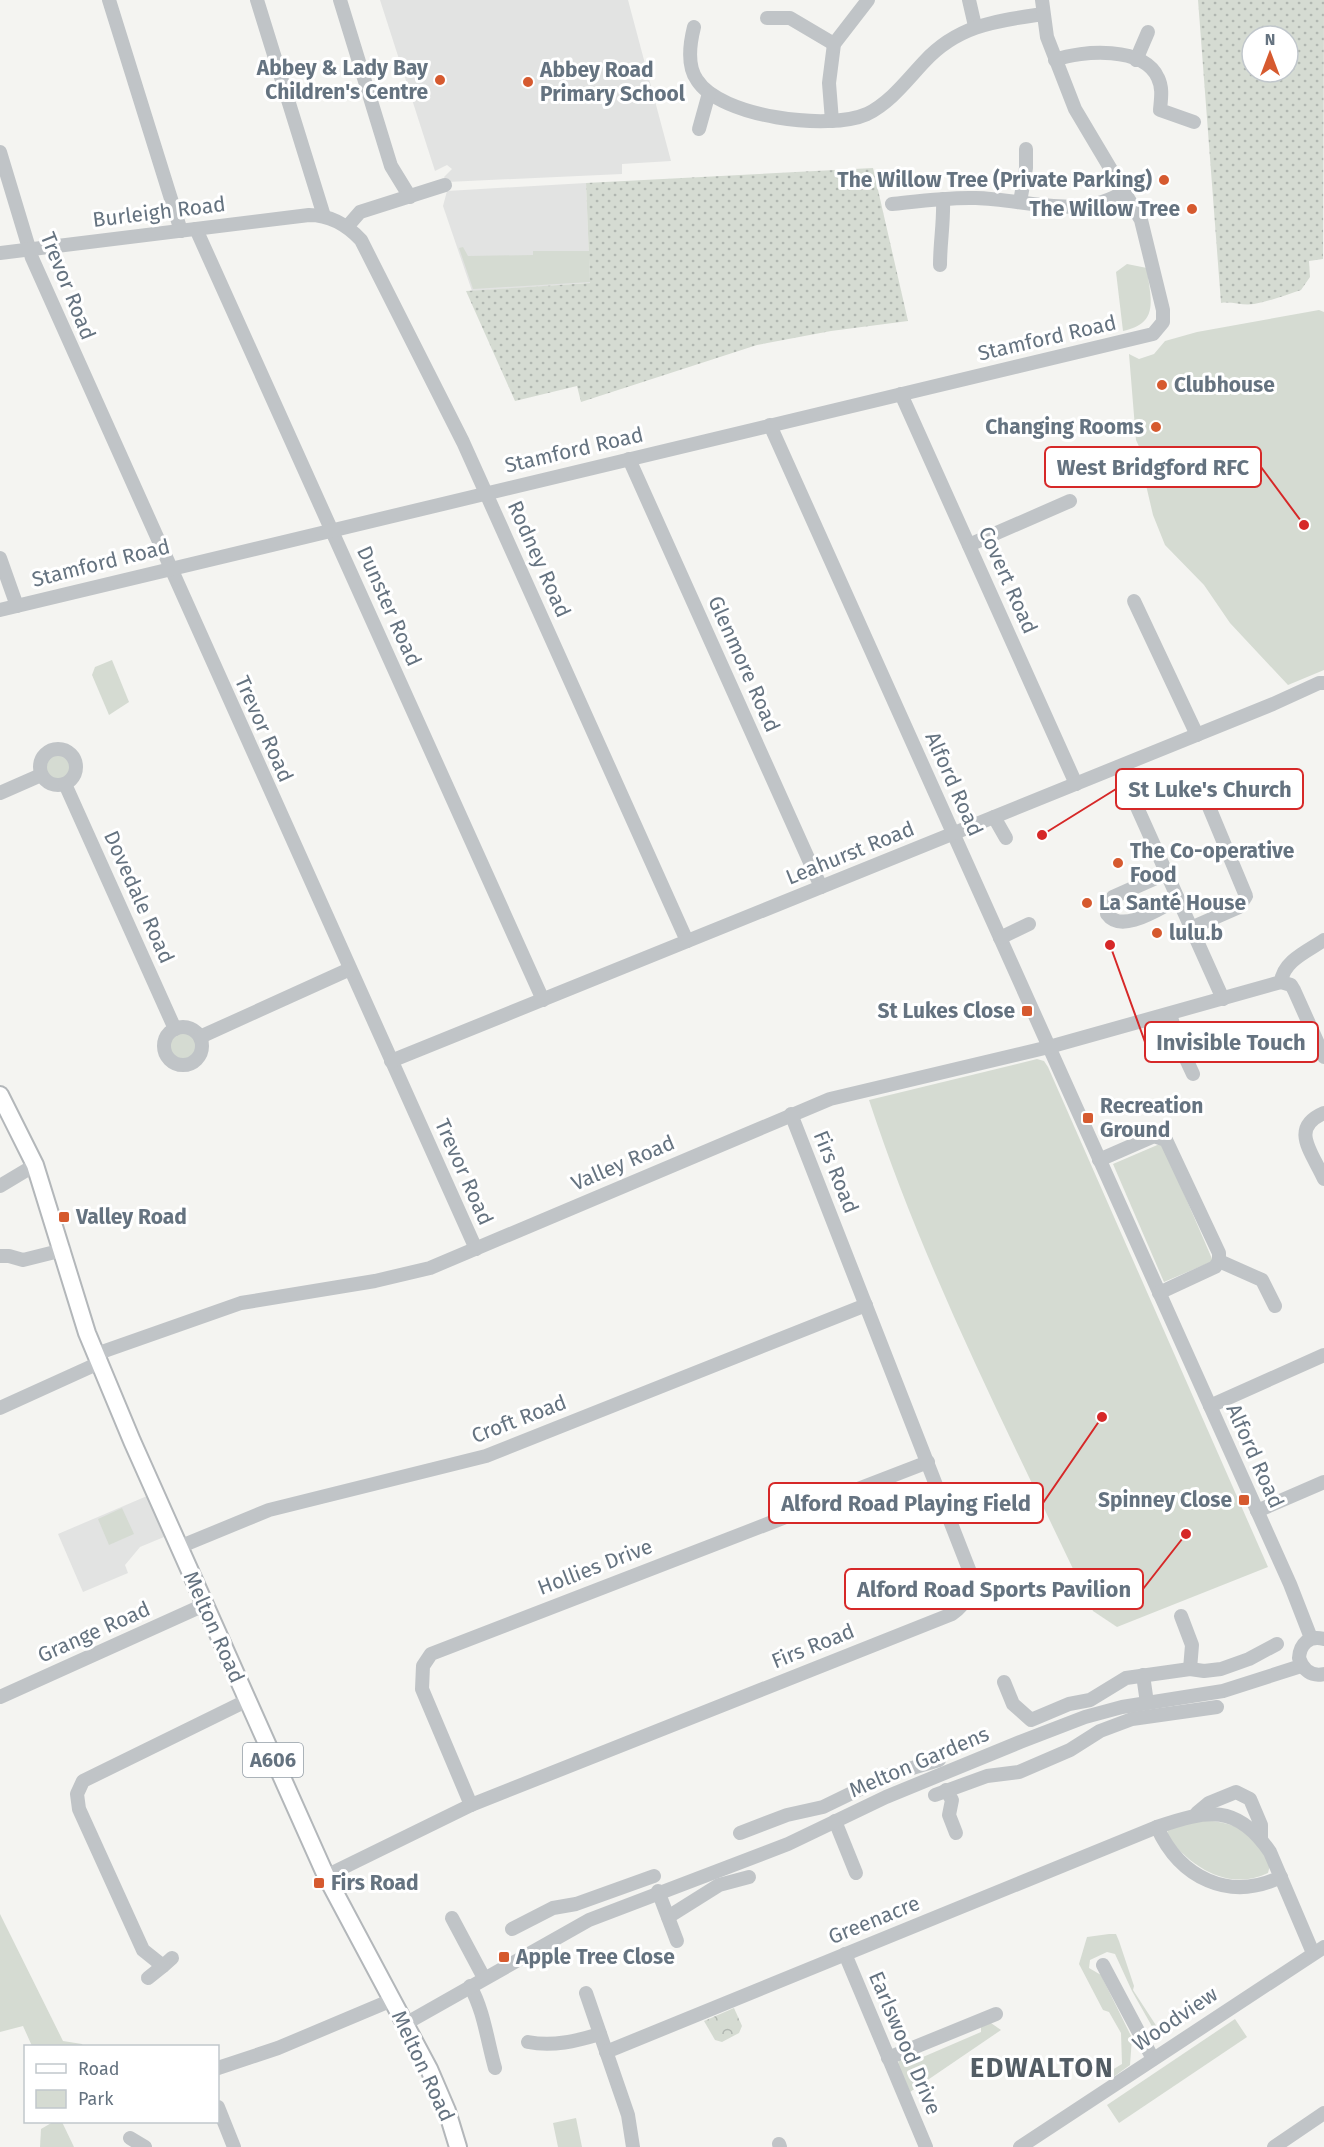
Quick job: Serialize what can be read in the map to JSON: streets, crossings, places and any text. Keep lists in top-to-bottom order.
{
  "streets": {
    "main road": ["Melton Road", "A606"],
    "street": [
      "Burleigh Road",
      "Trevor Road",
      "Stamford Road",
      "Rodney Road",
      "Covert Road",
      "Dunster Road",
      "Glenmore Road",
      "Alford Road",
      "Leahurst Road",
      "Dovedale Road",
      "Valley Road",
      "Firs Road",
      "Croft Road",
      "Hollies Drive",
      "Grange Road",
      "Melton Gardens",
      "Greenacre",
      "Woodview",
      "Earlswood Drive"
    ]
  },
  "crossings": [
    ["Burleigh Road", "Trevor Road"],
    ["Burleigh Road", "Rodney Road"],
    ["Burleigh Road", "Dunster Road"],
    ["Trevor Road", "Stamford Road"],
    ["Trevor Road", "Leahurst Road"],
    ["Trevor Road", "Valley Road"],
    ["Stamford Road", "Rodney Road"],
    ["Stamford Road", "Covert Road"],
    ["Stamford Road", "Dunster Road"],
    ["Stamford Road", "Glenmore Road"],
    ["Stamford Road", "Alford Road"],
    ["Rodney Road", "Leahurst Road"],
    ["Covert Road", "Leahurst Road"],
    ["Dunster Road", "Leahurst Road"],
    ["Glenmore Road", "Leahurst Road"],
    ["Alford Road", "Leahurst Road"],
    ["Alford Road", "Valley Road"],
    ["Valley Road", "Firs Road"],
    ["Valley Road", "Melton Road"],
    ["Firs Road", "Croft Road"],
    ["Firs Road", "Hollies Drive"],
    ["Firs Road", "Melton Road"],
    ["Croft Road", "Melton Road"],
    ["Melton Road", "Grange Road"],
    ["Melton Road", "Melton Gardens"],
    ["Greenacre", "Woodview"],
    ["Greenacre", "Earlswood Drive"]
  ],
  "districts": ["EDWALTON"],
  "places": {
    "other": [
      "Abbey & Lady Bay Children's Centre",
      "Abbey Road Primary School",
      "The Willow Tree (Private Parking)",
      "The Willow Tree",
      "Clubhouse",
      "Changing Rooms",
      "West Bridgford RFC",
      "St Luke's Church",
      "The Co-operative Food",
      "La Santé House",
      "lulu.b",
      "Invisible Touch",
      "Alford Road Playing Field",
      "Alford Road Sports Pavilion"
    ],
    "transit": [
      "St Lukes Close",
      "Recreation Ground",
      "Valley Road",
      "Spinney Close",
      "Firs Road",
      "Apple Tree Close"
    ]
  },
  "legend": ["Road", "Park"],
  "north": "top"
}
